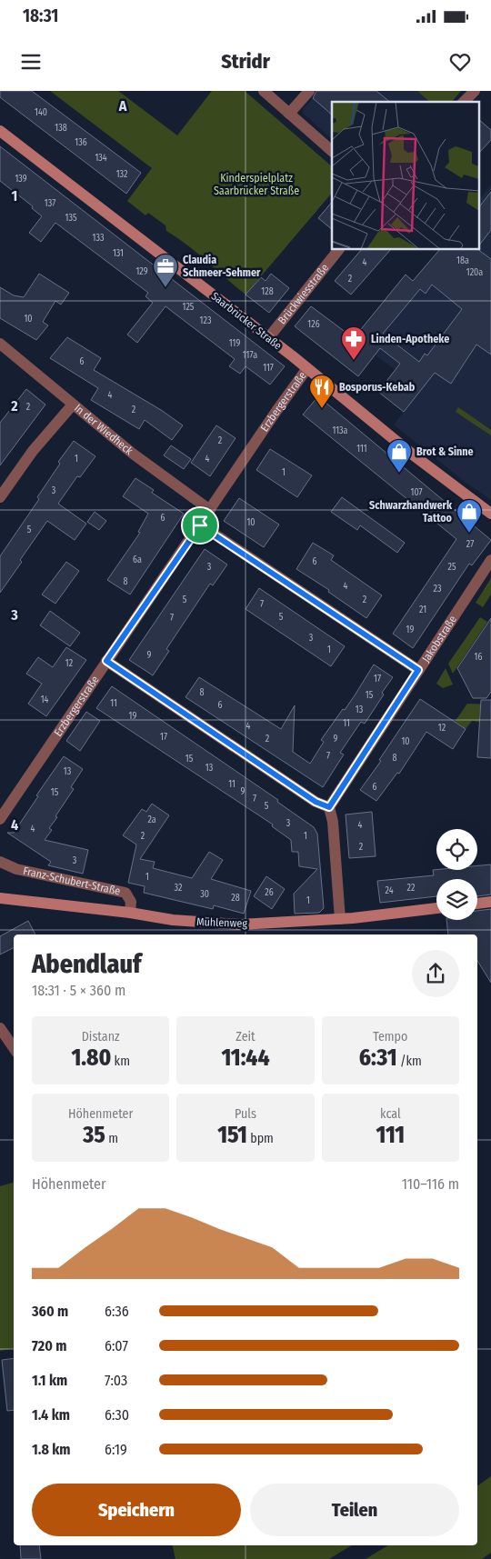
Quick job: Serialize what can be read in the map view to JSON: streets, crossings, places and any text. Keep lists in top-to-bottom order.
{
  "streets": {
    "main road": ["Saarbrücker Straße", "Mühlenweg"],
    "street": [
      "Brückwiesstraße",
      "Erzbergerstraße",
      "In der Wiedheck",
      "Jakobstraße",
      "Franz-Schubert-Straße"
    ]
  },
  "crossings": [
    ["Brückwiesstraße", "Saarbrücker Straße"],
    ["Saarbrücker Straße", "Erzbergerstraße"],
    ["Erzbergerstraße", "In der Wiedheck"],
    ["Franz-Schubert-Straße", "Mühlenweg"]
  ],
  "parks": ["Kinderspielplatz Saarbrücker Straße"],
  "places": {
    "office": ["Claudia Schmeer-Sehmer"],
    "pharmacy": ["Linden-Apotheke"],
    "restaurant": ["Bosporus-Kebab"],
    "shop": ["Brot & Sinne", "Schwarzhandwerk Tattoo"]
  },
  "house_numbers": [
    "140",
    "138",
    "136",
    "134",
    "132",
    "139",
    "137",
    "135",
    "133",
    "131",
    "18a",
    "4",
    "129",
    "120a",
    "2",
    "128",
    "125",
    "10",
    "123",
    "126",
    "119",
    "117a",
    "6",
    "117",
    "4",
    "2",
    "2",
    "113a",
    "2",
    "111",
    "1",
    "4",
    "1",
    "3",
    "107",
    "6",
    "10",
    "5",
    "27",
    "6a",
    "6",
    "3",
    "25",
    "8",
    "4",
    "23",
    "5",
    "2",
    "7",
    "21",
    "5",
    "7",
    "19",
    "3",
    "1",
    "9",
    "16",
    "12",
    "17",
    "8",
    "15",
    "14",
    "11",
    "6",
    "13",
    "19",
    "11",
    "4",
    "12",
    "17",
    "2",
    "9",
    "10",
    "7",
    "8",
    "15",
    "13",
    "13",
    "11",
    "6",
    "9",
    "15",
    "7",
    "5",
    "2a",
    "3",
    "4",
    "4",
    "2",
    "1",
    "2",
    "3",
    "1",
    "32",
    "22",
    "24",
    "26",
    "30",
    "28",
    "1"
  ],
  "page": {
    "status": "18:31",
    "header": "Stridr",
    "heading": ["Abendlauf", "18:31 · 5 × 360 m"],
    "stats": [
      ["Distanz", "1.80 km"],
      ["Zeit", "11:44"],
      ["Tempo", "6:31 /km"],
      ["Höhenmeter", "35 m"],
      ["Puls", "151 bpm"],
      ["kcal", "111"]
    ],
    "chart": ["Höhenmeter", "110–116 m"],
    "list": [
      {
        "name": "360 m",
        "note": "6:36"
      },
      {
        "name": "720 m",
        "note": "6:07"
      },
      {
        "name": "1.1 km",
        "note": "7:03"
      },
      {
        "name": "1.4 km",
        "note": "6:30"
      },
      {
        "name": "1.8 km",
        "note": "6:19"
      }
    ],
    "buttons": ["Speichern", "Teilen"]
  },
  "grid": {
    "columns": ["A"],
    "rows": [
      "1",
      "2",
      "3",
      "4"
    ]
  }
}
